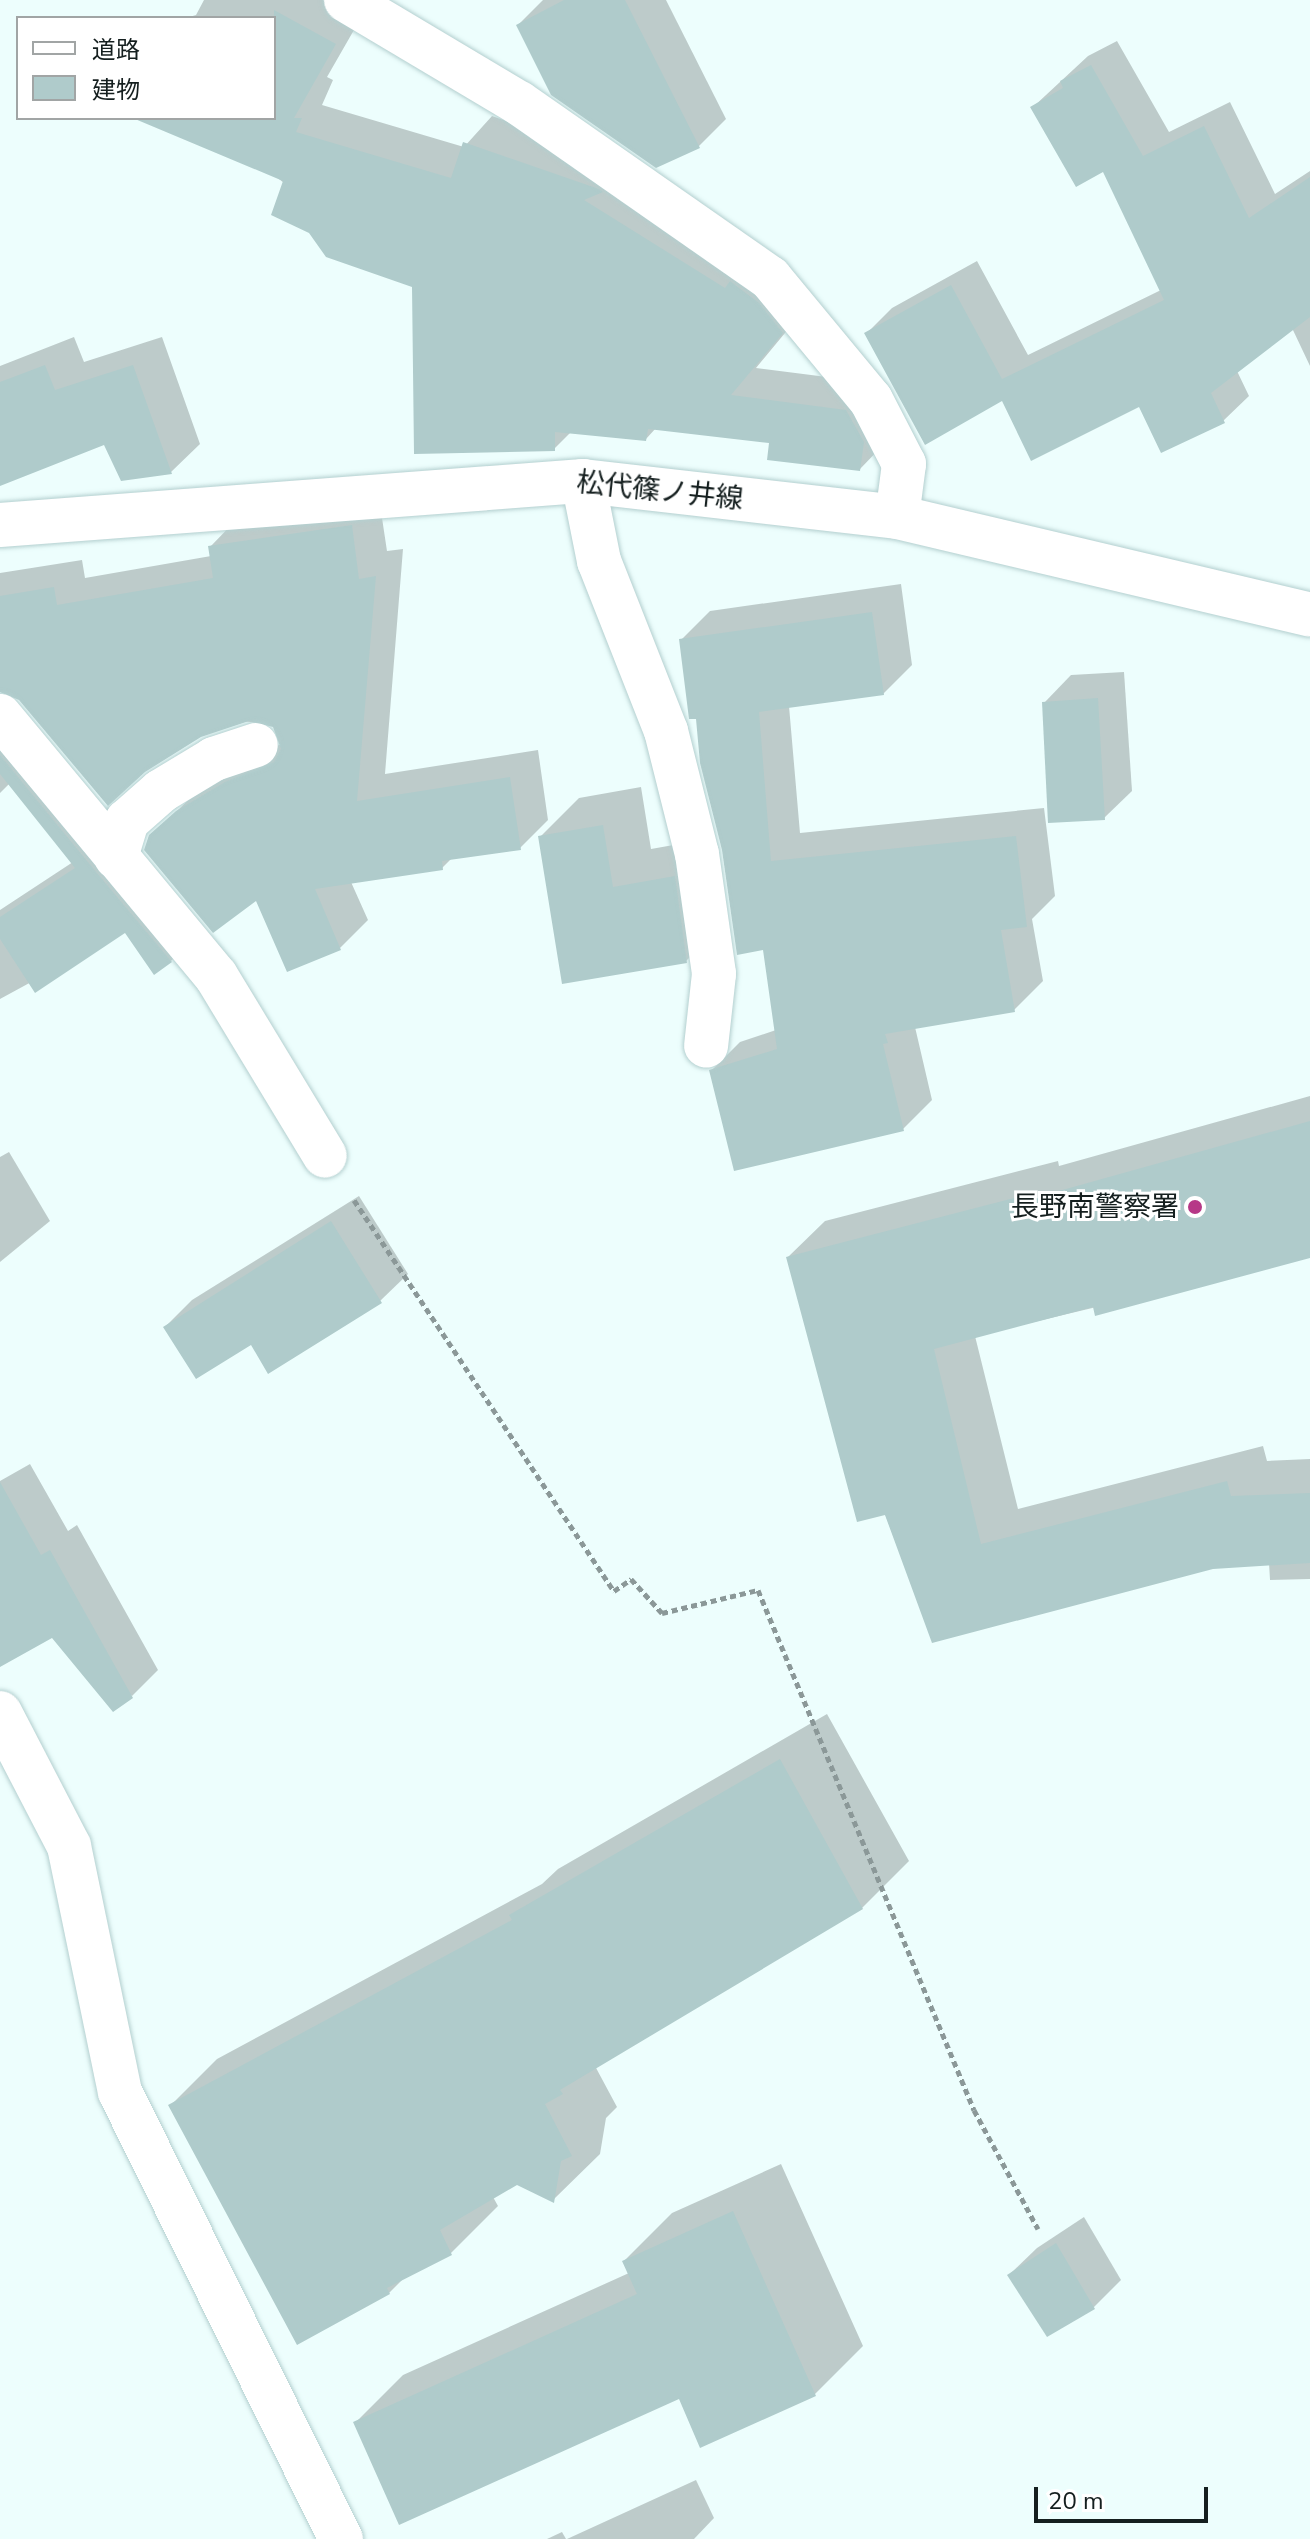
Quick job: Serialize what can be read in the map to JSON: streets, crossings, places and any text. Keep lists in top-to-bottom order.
{
  "streets": {
    "street": ["松代篠ノ井線"]
  },
  "places": ["長野南警察署"],
  "legend": ["道路", "建物"],
  "scale_bar": "20 m"
}
